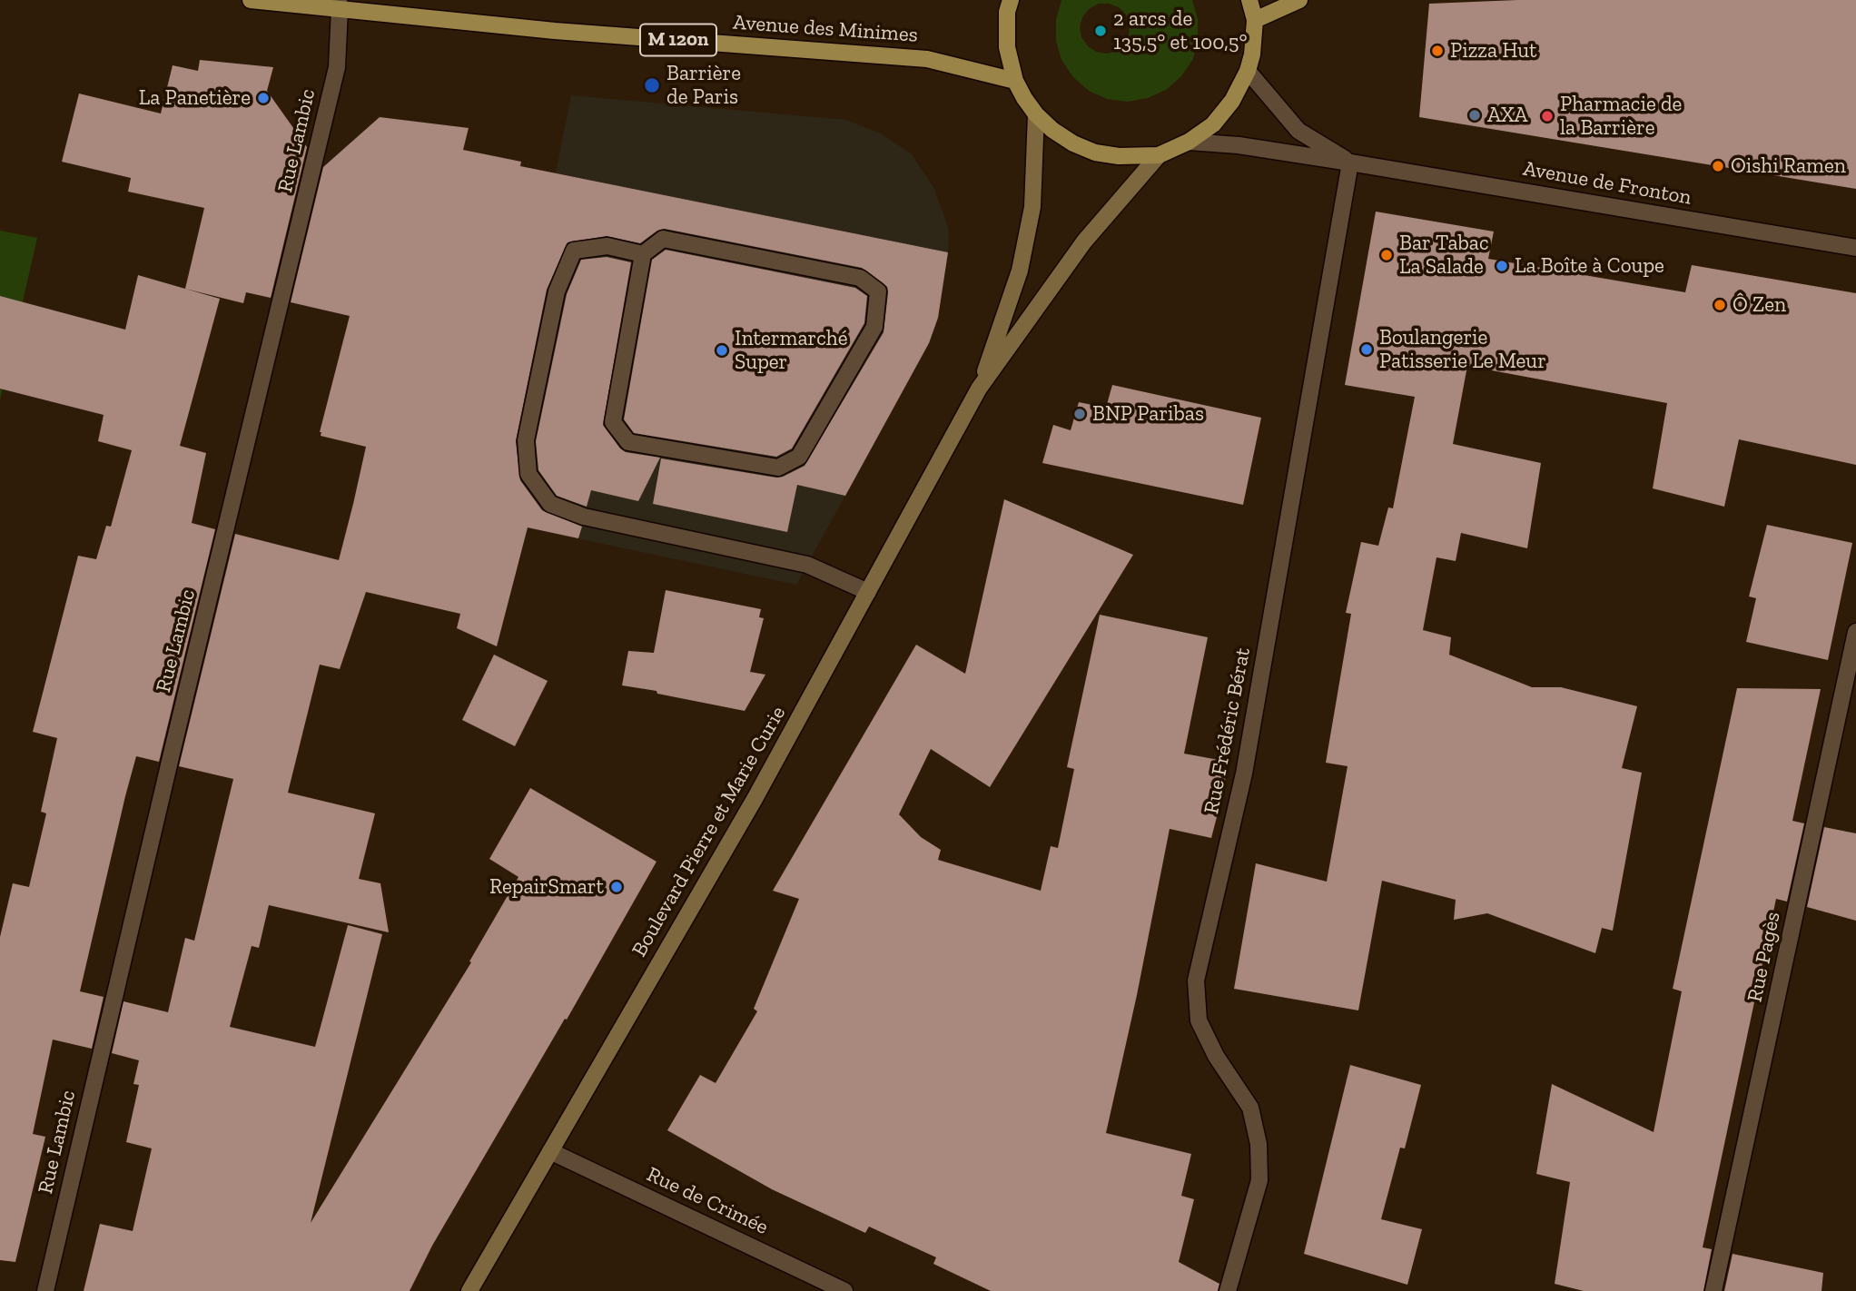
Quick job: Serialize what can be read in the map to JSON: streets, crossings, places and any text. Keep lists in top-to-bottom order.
{
  "streets": {
    "main road": ["Avenue des Minimes", "M 120n", "Boulevard Pierre et Marie Curie"],
    "street": [
      "Rue Lambic",
      "Avenue de Fronton",
      "Rue Frédéric Bérat",
      "Rue Pagès",
      "Rue de Crimée"
    ]
  },
  "crossings": [
    ["Avenue des Minimes", "Rue Lambic"],
    ["Avenue de Fronton", "Rue Frédéric Bérat"],
    ["Boulevard Pierre et Marie Curie", "Rue de Crimée"]
  ],
  "places": [
    "2 arcs de 135,5° et 100,5°",
    "Pizza Hut",
    "Barrière de Paris",
    "La Panetière",
    "AXA",
    "Pharmacie de la Barrière",
    "Oishi Ramen",
    "Bar Tabac La Salade",
    "La Boîte à Coupe",
    "Ô Zen",
    "Boulangerie Patisserie Le Meur",
    "Intermarché Super",
    "BNP Paribas",
    "RepairSmart"
  ]
}
